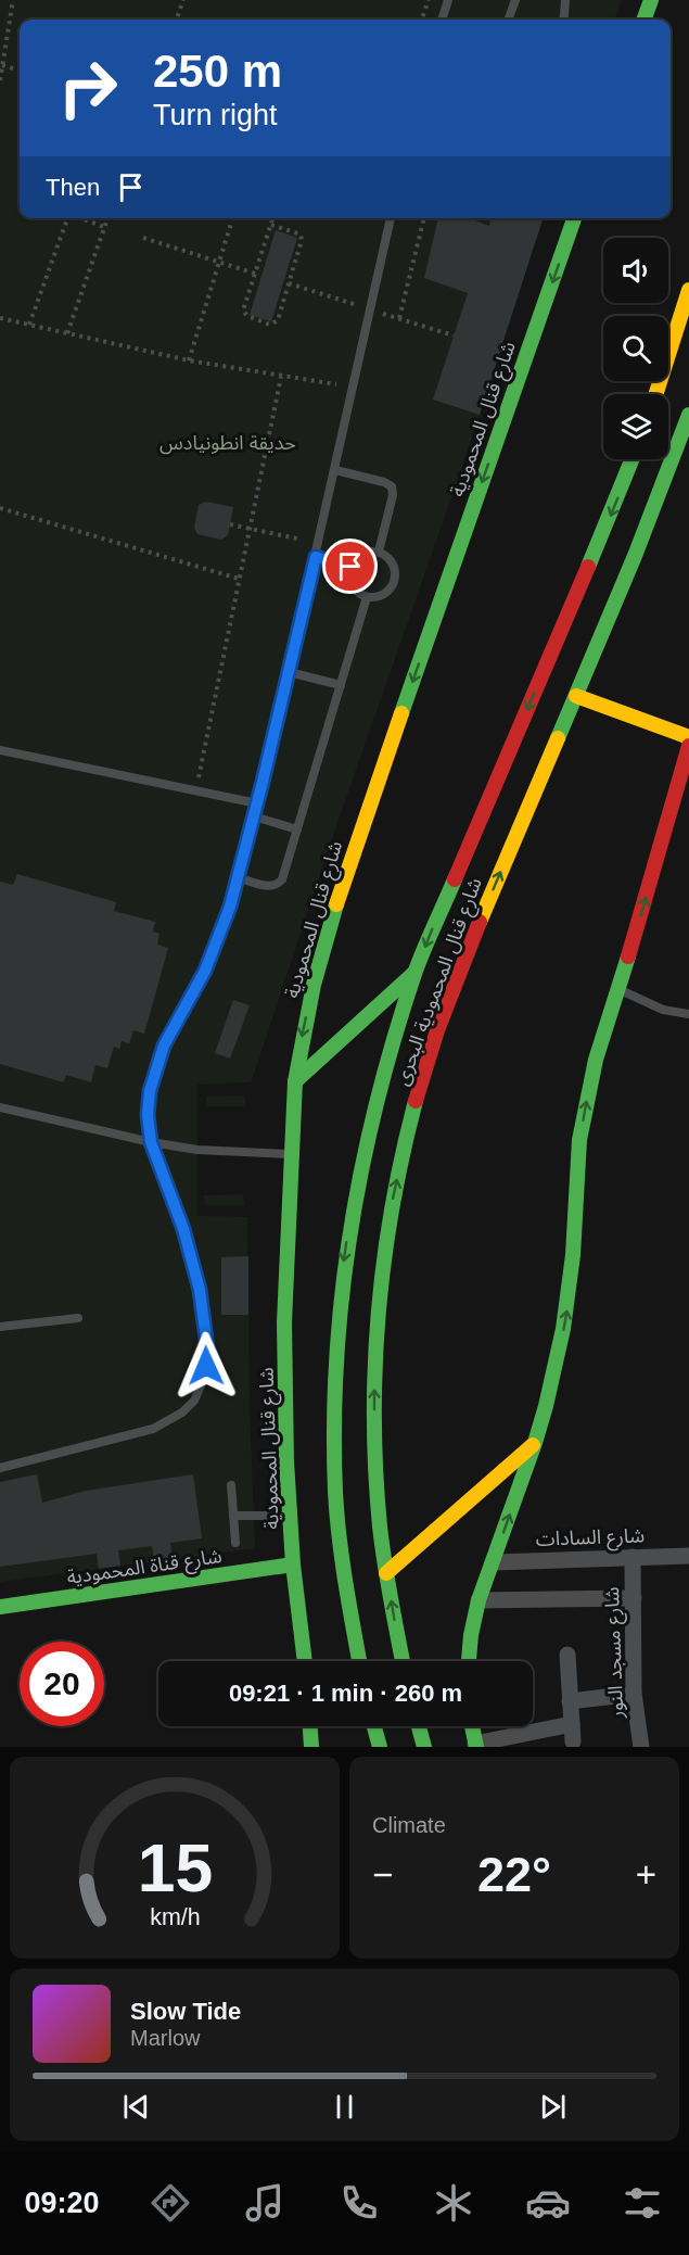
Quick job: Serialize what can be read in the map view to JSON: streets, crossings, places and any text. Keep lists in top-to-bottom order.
{
  "streets": {
    "main road": ["شارع قنال المحمودية", "شارع قنال المحمودية البحرى", "شارع قناة المحمودية"],
    "street": ["شارع السادات", "شارع مسجد النور"]
  },
  "crossings": [
    ["شارع قنال المحمودية", "شارع قناة المحمودية"],
    ["شارع السادات", "شارع مسجد النور"]
  ],
  "one_way": ["شارع قنال المحمودية"],
  "parks": ["حديقة انطونيادس"],
  "page": {
    "turn": ["250 m", "Turn right"],
    "then": "Then",
    "limit": "20",
    "trip": "09:21 · 1 min · 260 m",
    "tile": "Climate",
    "heat": ["−", "22°", "+"],
    "song": ["Slow Tide", "Marlow"],
    "tabs": "09:20",
    "gauge": ["15", "km/h"]
  }
}
